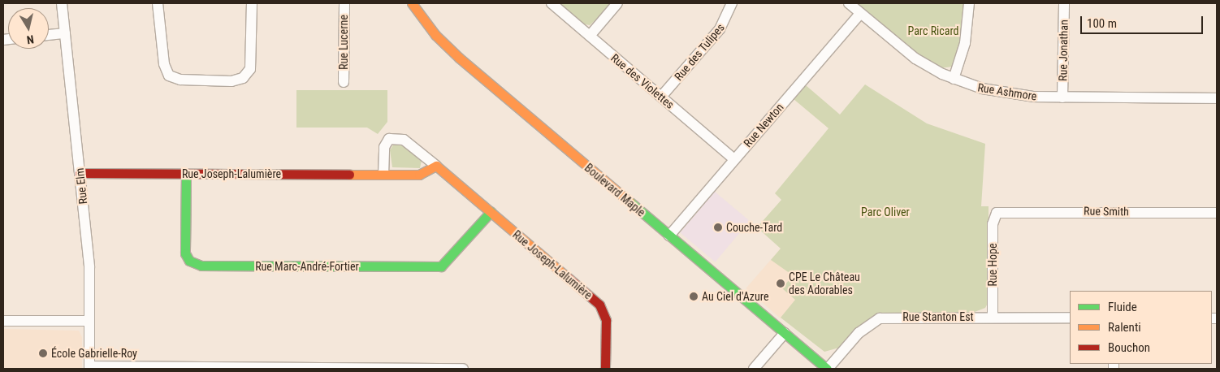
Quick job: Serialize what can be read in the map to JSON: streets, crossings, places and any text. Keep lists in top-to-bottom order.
{
  "streets": {
    "street": [
      "Rue Lucerne",
      "Rue Jonathan",
      "Rue des Tulipes",
      "Rue des Violettes",
      "Rue Ashmore",
      "Rue Newton",
      "Rue Joseph-Lalumière",
      "Rue Elm",
      "Boulevard Maple",
      "Rue Smith",
      "Rue Hope",
      "Rue Marc-André-Fortier",
      "Rue Stanton Est"
    ]
  },
  "crossings": [
    ["Rue Jonathan", "Rue Ashmore"],
    ["Rue des Tulipes", "Rue des Violettes"],
    ["Rue des Violettes", "Rue Newton"],
    ["Rue Ashmore", "Rue Newton"],
    ["Rue Newton", "Boulevard Maple"],
    ["Rue Joseph-Lalumière", "Rue Elm"],
    ["Rue Joseph-Lalumière", "Rue Marc-André-Fortier"],
    ["Boulevard Maple", "Rue Stanton Est"],
    ["Rue Smith", "Rue Hope"],
    ["Rue Hope", "Rue Stanton Est"]
  ],
  "parks": ["Parc Ricard", "Parc Oliver"],
  "places": [
    "Couche-Tard",
    "CPE Le Château des Adorables",
    "Au Ciel d'Azure",
    "École Gabrielle-Roy"
  ],
  "legend": ["Fluide", "Ralenti", "Bouchon"],
  "scale_bar": "100 m",
  "north": "bottom"
}
